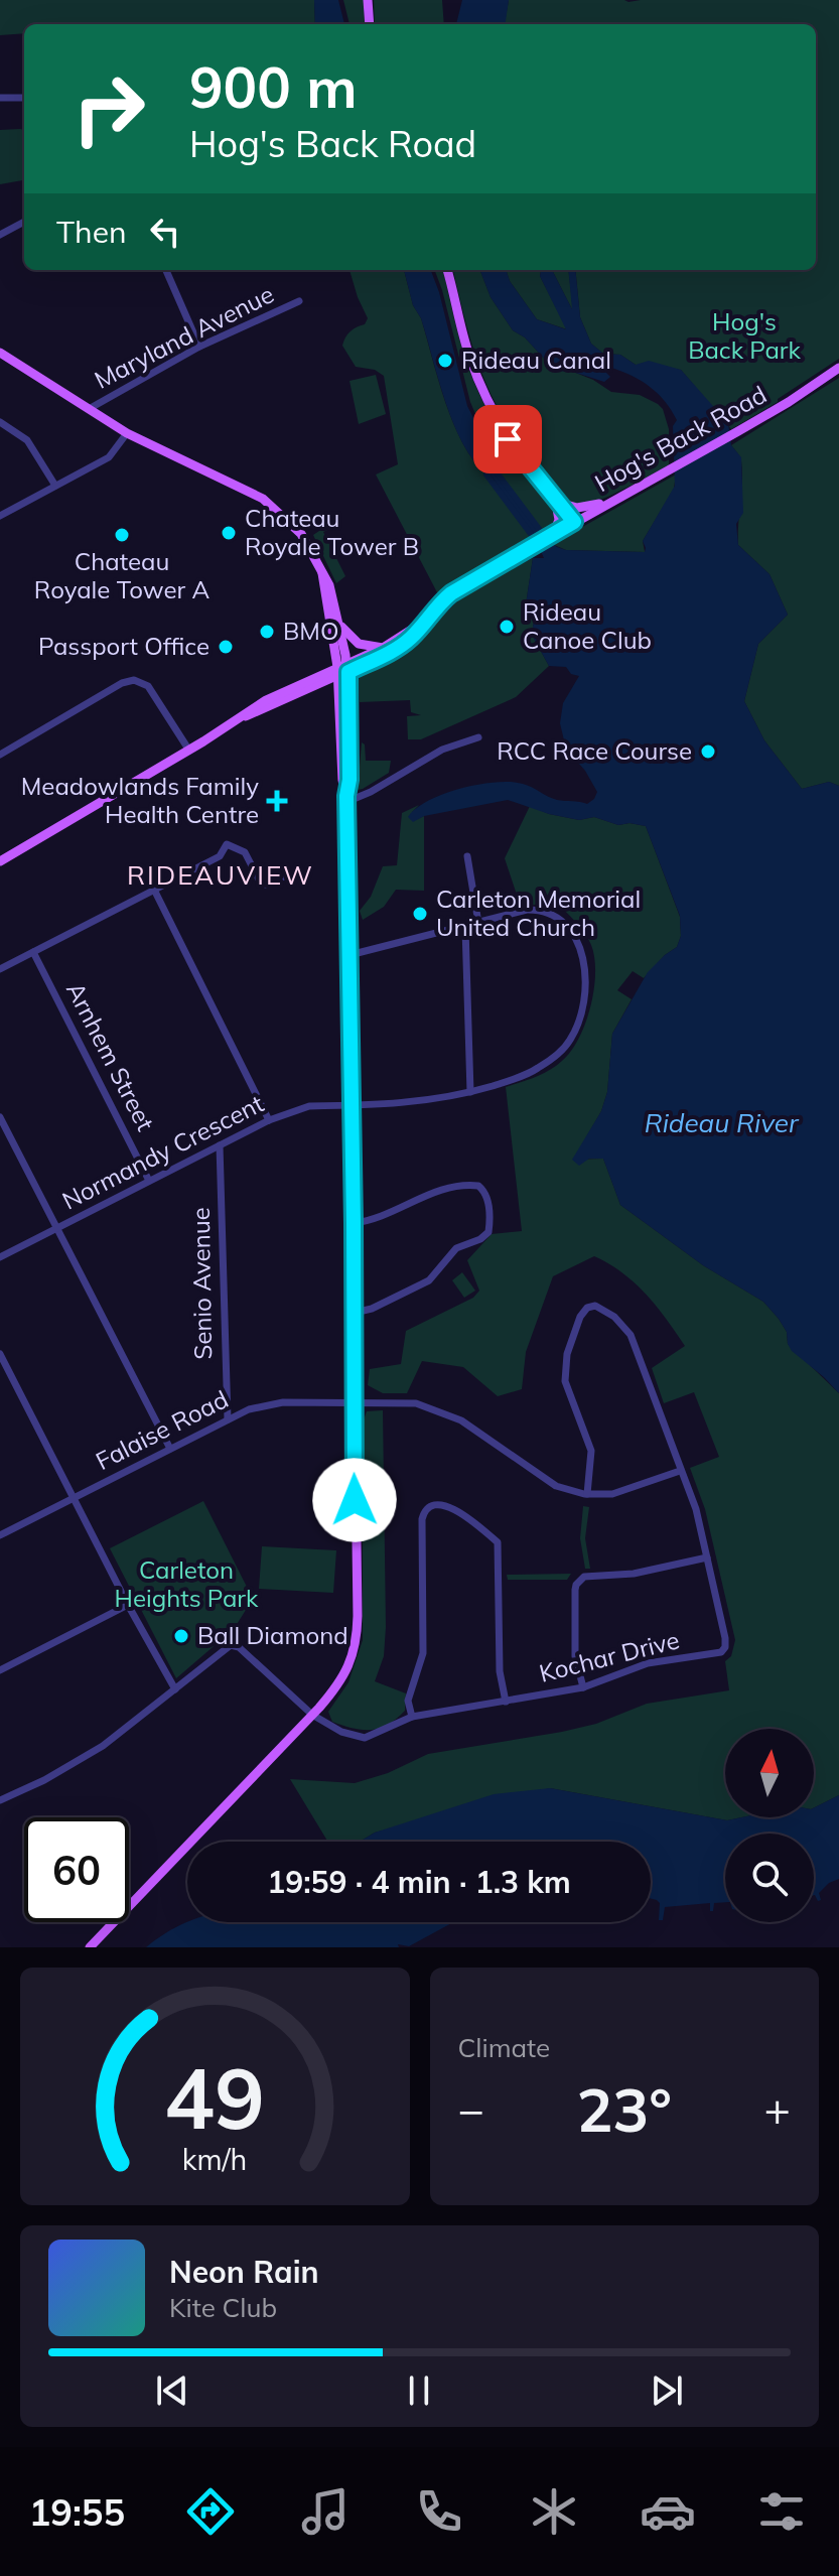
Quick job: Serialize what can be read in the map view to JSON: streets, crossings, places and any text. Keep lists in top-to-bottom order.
{
  "streets": {
    "main road": ["Hog's Back Road"],
    "street": [
      "Maryland Avenue",
      "Arnhem Street",
      "Normandy Crescent",
      "Senio Avenue",
      "Falaise Road",
      "Kochar Drive"
    ]
  },
  "crossings": [
    ["Arnhem Street", "Normandy Crescent"],
    ["Normandy Crescent", "Senio Avenue"],
    ["Senio Avenue", "Falaise Road"]
  ],
  "districts": ["RIDEAUVIEW"],
  "water": ["Rideau River"],
  "parks": ["Hog's Back Park", "Carleton Heights Park"],
  "places": {
    "other": [
      "Rideau Canal",
      "Chateau Royale Tower B",
      "Chateau Royale Tower A",
      "Rideau Canoe Club",
      "BMO",
      "Passport Office",
      "RCC Race Course",
      "Carleton Memorial United Church",
      "Ball Diamond"
    ],
    "health": ["Meadowlands Family Health Centre"]
  },
  "north": "top",
  "page": {
    "turn": ["900 m", "Hog's Back Road"],
    "then": "Then",
    "limit": "60",
    "trip": "19:59 · 4 min · 1.3 km",
    "tile": "Climate",
    "heat": ["−", "23°", "+"],
    "song": ["Neon Rain", "Kite Club"],
    "tabs": "19:55",
    "gauge": ["49", "km/h"]
  }
}
